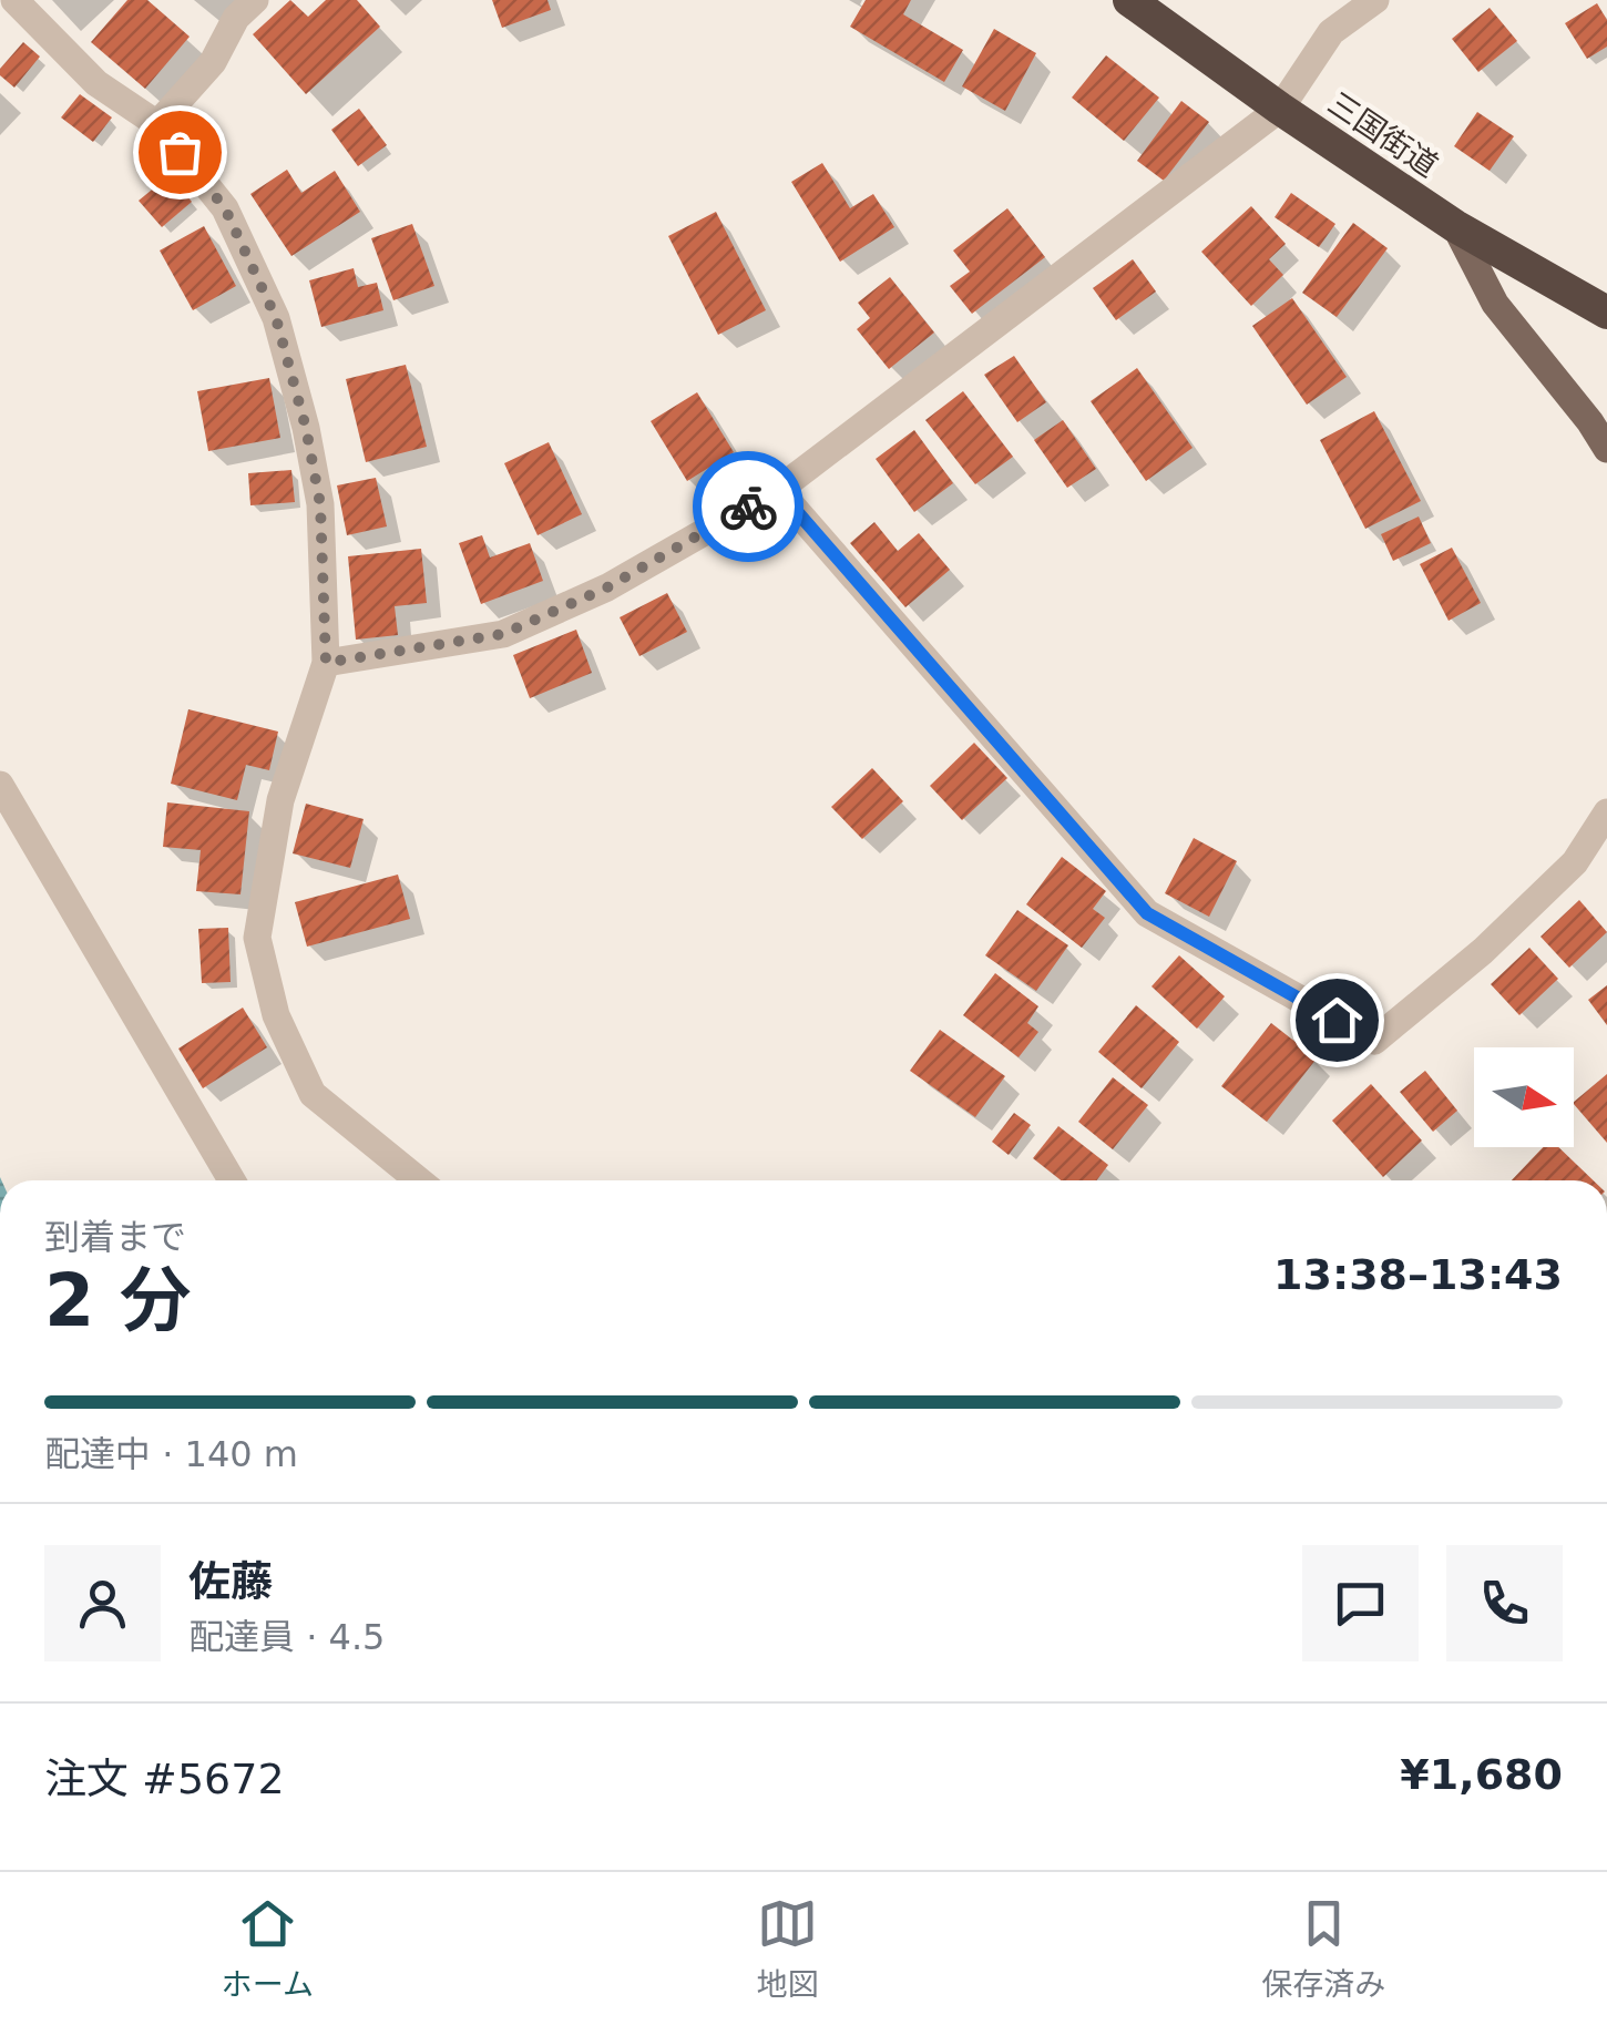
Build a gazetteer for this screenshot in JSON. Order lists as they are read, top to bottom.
{
  "streets": {
    "highway": ["三国街道"]
  },
  "north": "right",
  "page": {
    "heading": ["2 分", "到着まで", "13:38–13:43"],
    "panel": [
      "佐藤",
      "配達員 · 4.5",
      "注文 #5672",
      "¥1,680"
    ],
    "bar": "配達中 · 140 m",
    "tabs": ["ホーム", "地図", "保存済み"]
  }
}
